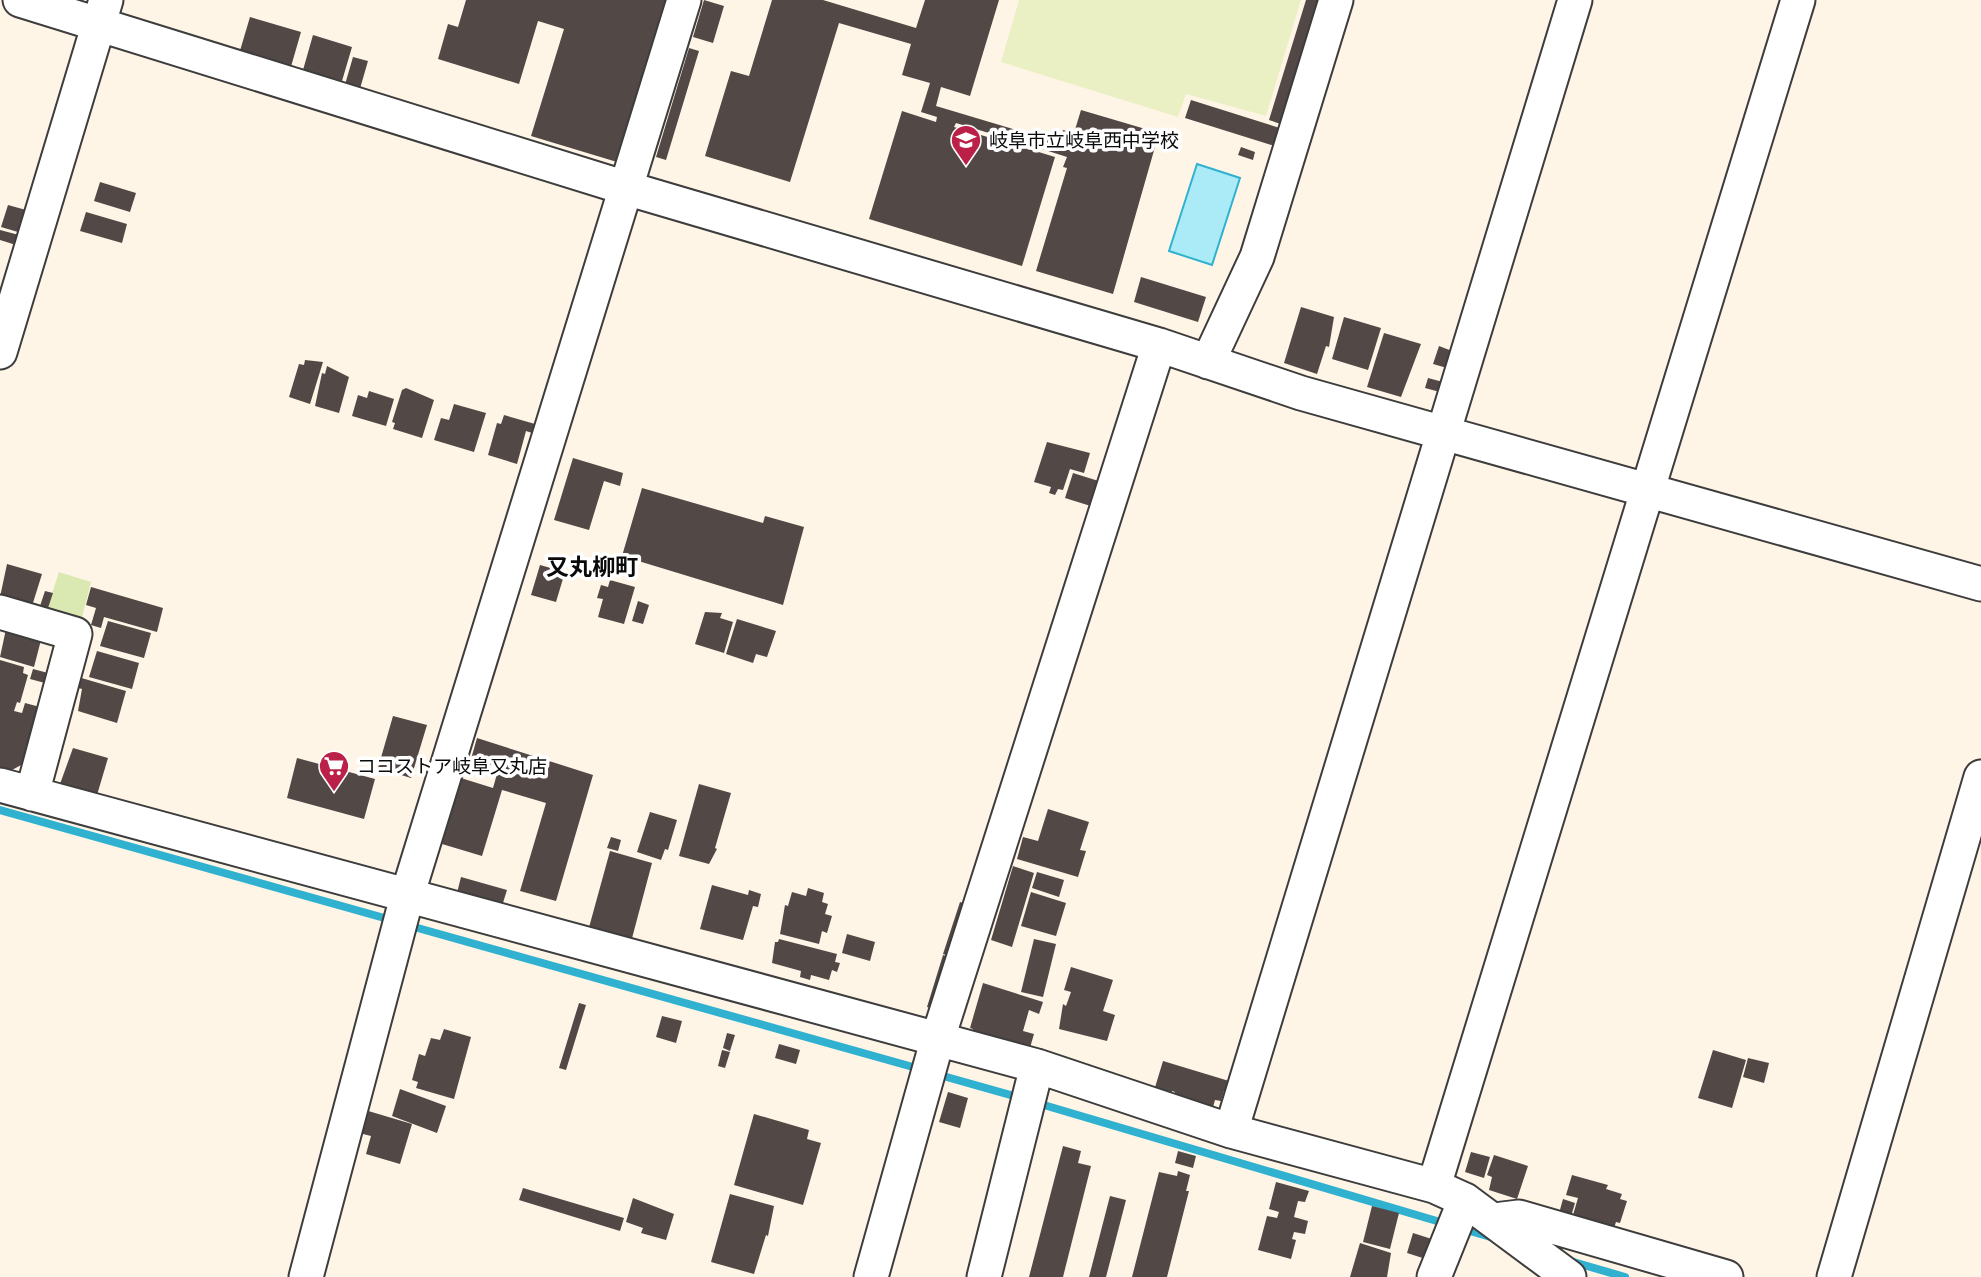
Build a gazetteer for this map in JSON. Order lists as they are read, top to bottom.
{
  "districts": ["又丸柳町"],
  "places": {
    "school or university": ["岐阜市立岐阜西中学校"],
    "supermarket": ["ココストア岐阜又丸店"]
  }
}
